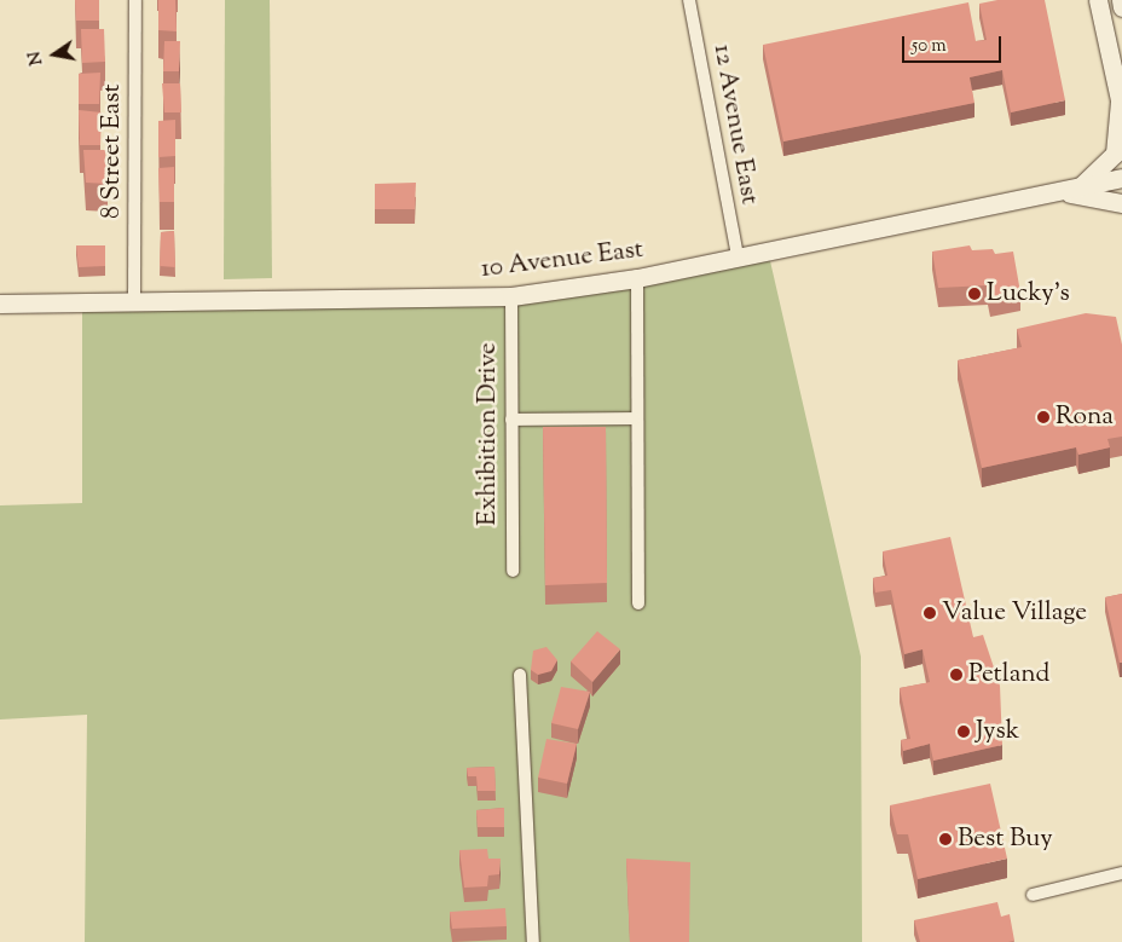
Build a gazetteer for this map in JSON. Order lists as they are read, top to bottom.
{
  "streets": {
    "street": [
      "12 Avenue East",
      "8 Street East",
      "10 Avenue East",
      "Exhibition Drive"
    ]
  },
  "crossings": [
    ["12 Avenue East", "10 Avenue East"],
    ["8 Street East", "10 Avenue East"],
    ["10 Avenue East", "Exhibition Drive"]
  ],
  "places": [
    "Lucky's",
    "Rona",
    "Value Village",
    "Petland",
    "Jysk",
    "Best Buy"
  ],
  "scale_bar": "50 m",
  "north": "left"
}
